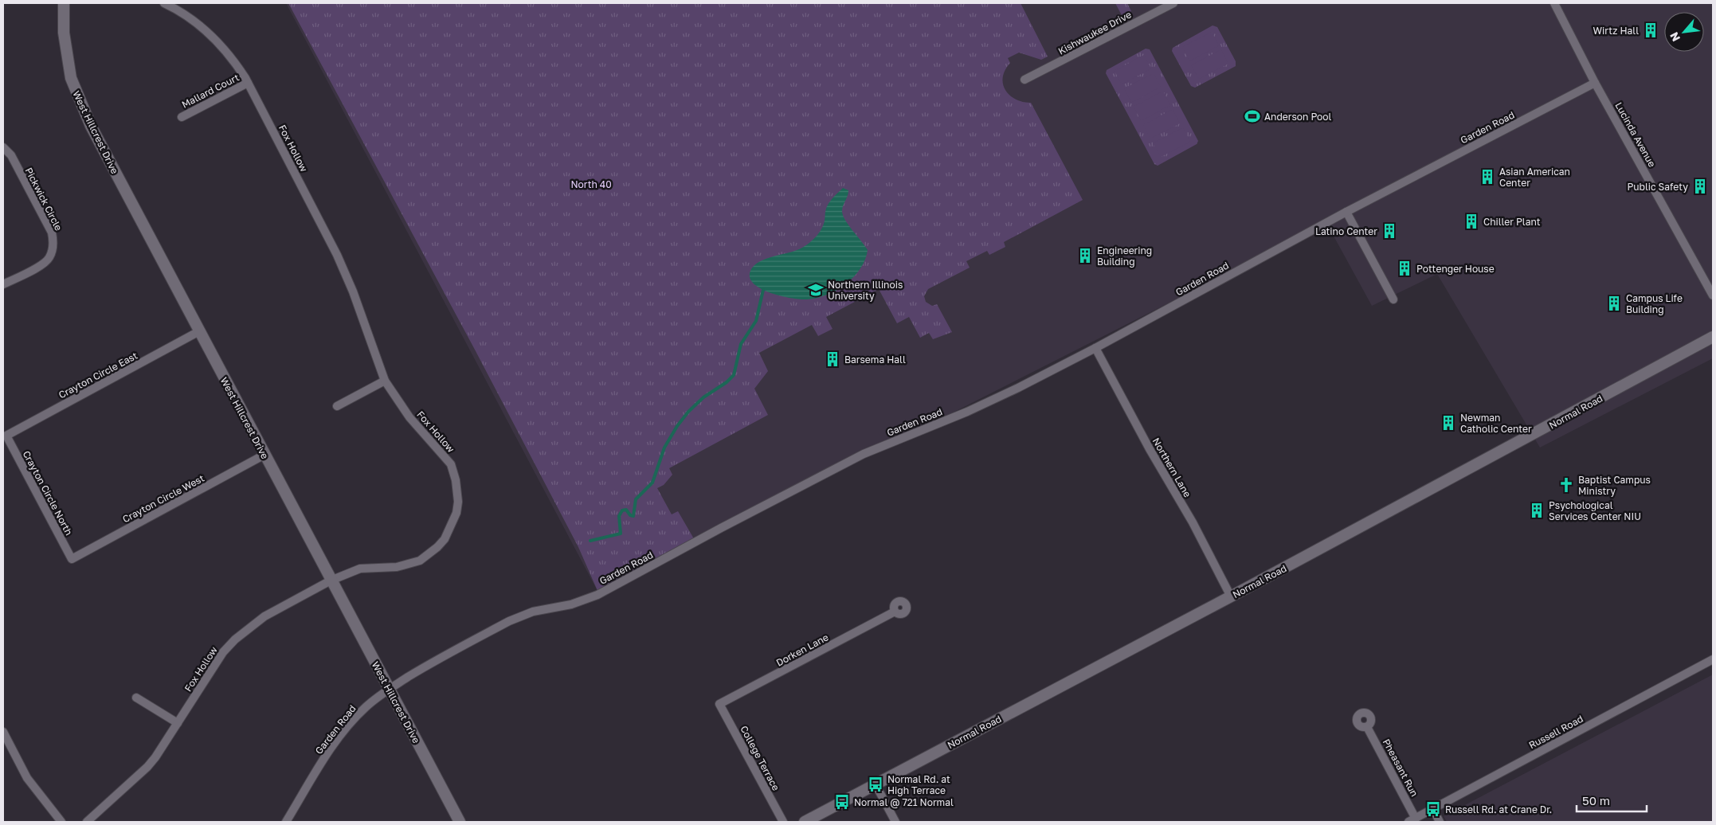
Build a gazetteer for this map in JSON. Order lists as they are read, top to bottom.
{
  "streets": {
    "street": [
      "Kishwaukee Drive",
      "Mallard Court",
      "Garden Road",
      "West Hillcrest Drive",
      "Lucinda Avenue",
      "Fox Hollow",
      "Pickwick Circle",
      "Crayton Circle East",
      "Normal Road",
      "Northern Lane",
      "Crayton Circle North",
      "Crayton Circle West",
      "Dorken Lane",
      "Russell Road",
      "College Terrace",
      "Pheasant Run"
    ]
  },
  "crossings": [
    ["Mallard Court", "Fox Hollow"],
    ["Garden Road", "West Hillcrest Drive"],
    ["Garden Road", "Lucinda Avenue"],
    ["Garden Road", "Northern Lane"],
    ["West Hillcrest Drive", "Fox Hollow"],
    ["West Hillcrest Drive", "Crayton Circle East"],
    ["West Hillcrest Drive", "Crayton Circle West"],
    ["Crayton Circle East", "Crayton Circle North"],
    ["Normal Road", "Northern Lane"],
    ["Crayton Circle North", "Crayton Circle West"],
    ["Dorken Lane", "College Terrace"],
    ["Russell Road", "Pheasant Run"]
  ],
  "parks": ["North 40"],
  "places": {
    "building": [
      "Wirtz Hall",
      "Asian American Center",
      "Public Safety",
      "Chiller Plant",
      "Latino Center",
      "Engineering Building",
      "Pottenger House",
      "Campus Life Building",
      "Barsema Hall",
      "Newman Catholic Center",
      "Psychological Services Center NIU"
    ],
    "sports": ["Anderson Pool"],
    "school or university": ["Northern Illinois University"],
    "church": ["Baptist Campus Ministry"],
    "bus stop": ["Normal Rd. at High Terrace", "Normal @ 721 Normal", "Russell Rd. at Crane Dr."]
  },
  "scale_bar": "50 m",
  "north": "bottom left"
}
